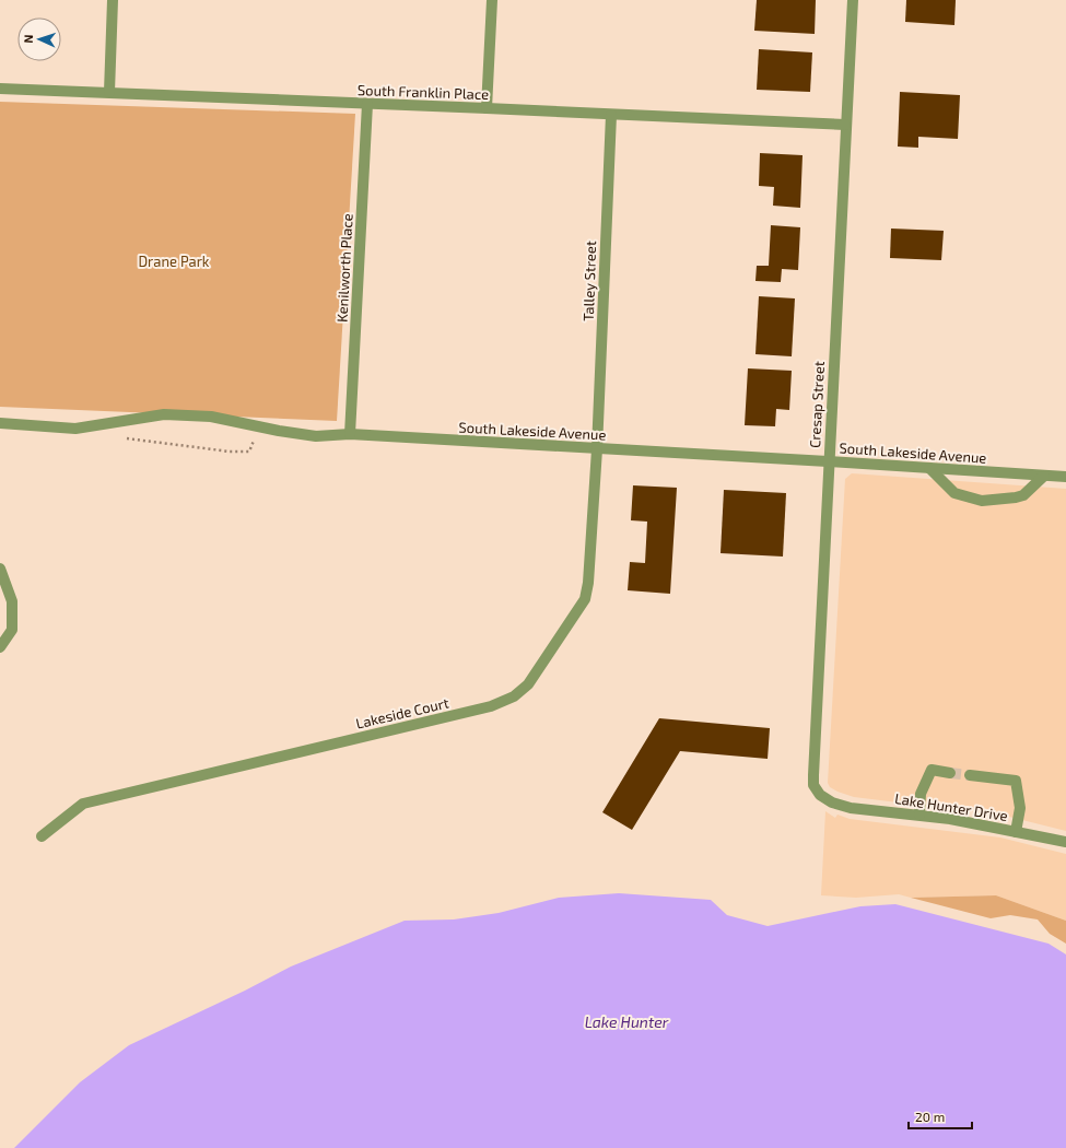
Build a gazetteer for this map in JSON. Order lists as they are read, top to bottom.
{
  "streets": {
    "street": [
      "South Franklin Place",
      "Kenilworth Place",
      "Talley Street",
      "Cresap Street",
      "South Lakeside Avenue",
      "Lakeside Court",
      "Lake Hunter Drive"
    ]
  },
  "crossings": [
    ["South Franklin Place", "Kenilworth Place"],
    ["South Franklin Place", "Talley Street"],
    ["South Franklin Place", "Cresap Street"],
    ["Kenilworth Place", "South Lakeside Avenue"],
    ["Talley Street", "South Lakeside Avenue"],
    ["Talley Street", "Lakeside Court"],
    ["Cresap Street", "South Lakeside Avenue"],
    ["Cresap Street", "Lake Hunter Drive"],
    ["South Lakeside Avenue", "Lakeside Court"]
  ],
  "water": ["Lake Hunter"],
  "parks": ["Drane Park"],
  "scale_bar": "20 m",
  "north": "left"
}
